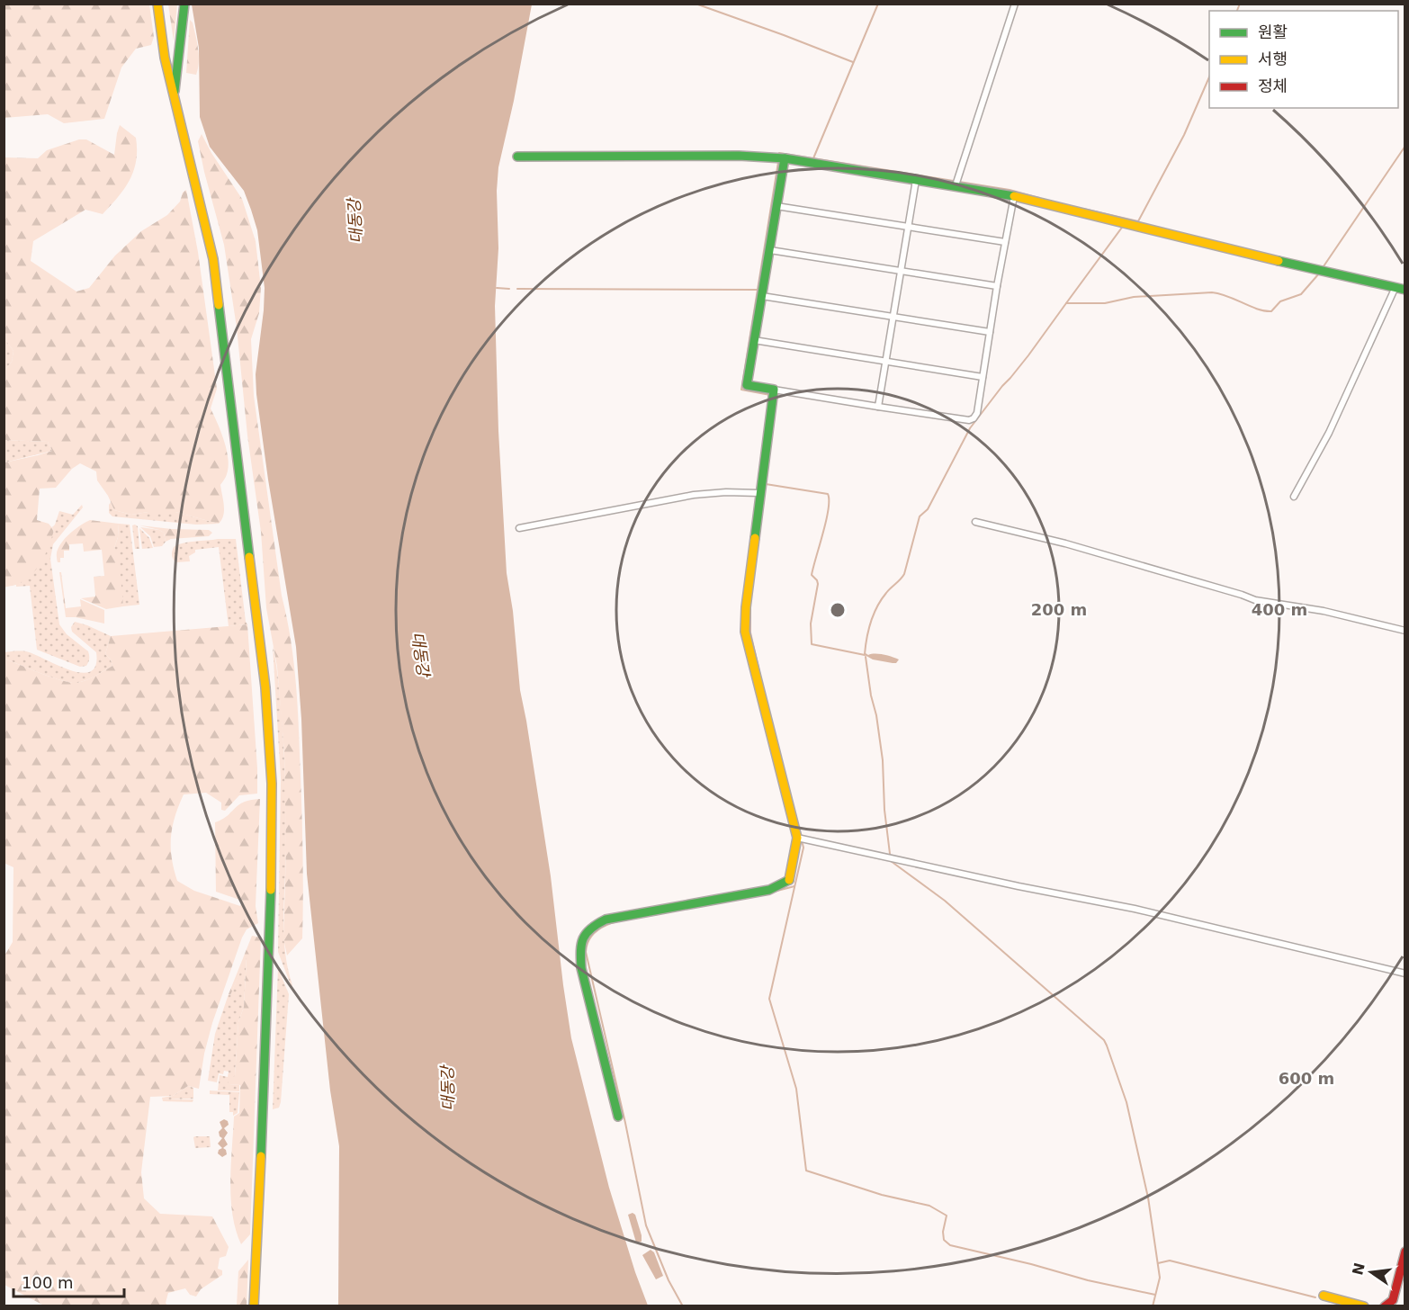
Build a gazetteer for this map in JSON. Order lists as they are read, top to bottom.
{
  "water": ["대동강"],
  "legend": ["원활", "서행", "정체"],
  "scale_bar": "100 m",
  "north": "left",
  "rings": ["200 m", "400 m", "600 m"]
}
